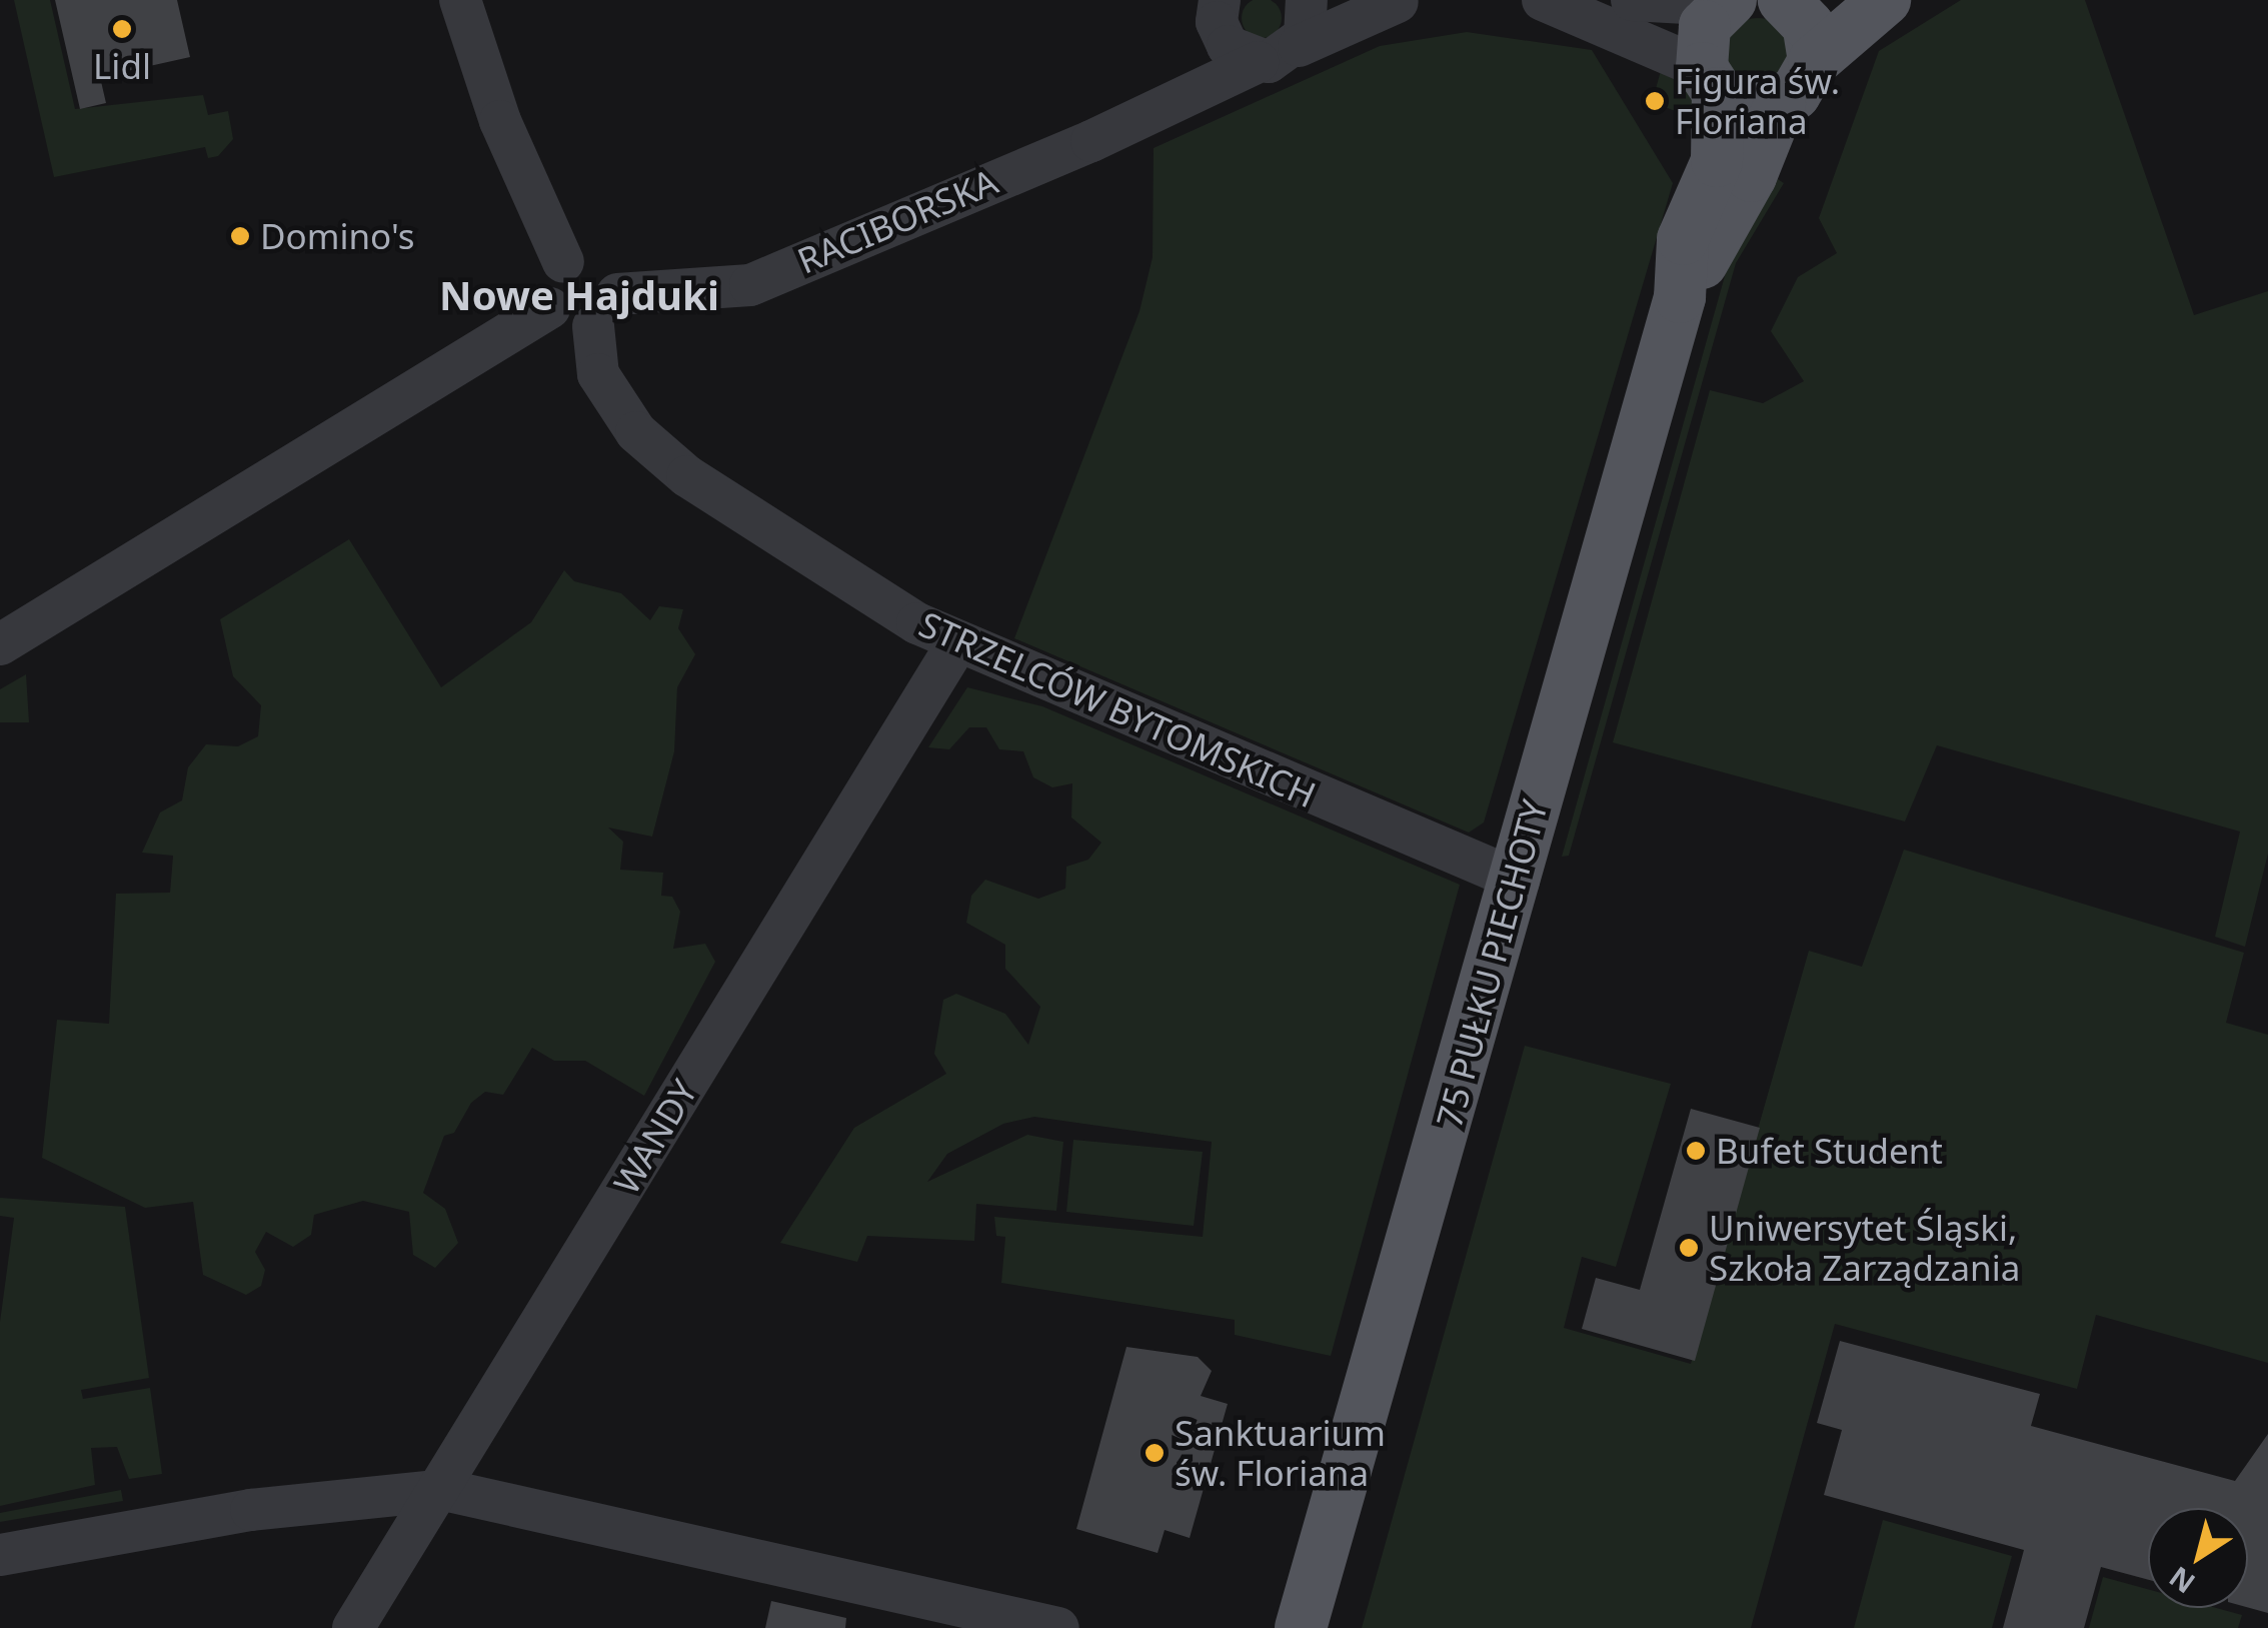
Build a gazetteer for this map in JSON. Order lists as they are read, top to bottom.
{
  "streets": {
    "main road": ["75 PUŁKU PIECHOTY"],
    "street": ["RACIBORSKA", "STRZELCÓW BYTOMSKICH", "WANDY"]
  },
  "crossings": [
    ["RACIBORSKA", "STRZELCÓW BYTOMSKICH"],
    ["STRZELCÓW BYTOMSKICH", "75 PUŁKU PIECHOTY"],
    ["STRZELCÓW BYTOMSKICH", "WANDY"]
  ],
  "districts": ["Nowe Hajduki"],
  "places": [
    "Lidl",
    "Figura św. Floriana",
    "Domino's",
    "Bufet Student",
    "Uniwersytet Śląski, Szkoła Zarządzania",
    "Sanktuarium św. Floriana"
  ],
  "north": "bottom left"
}
